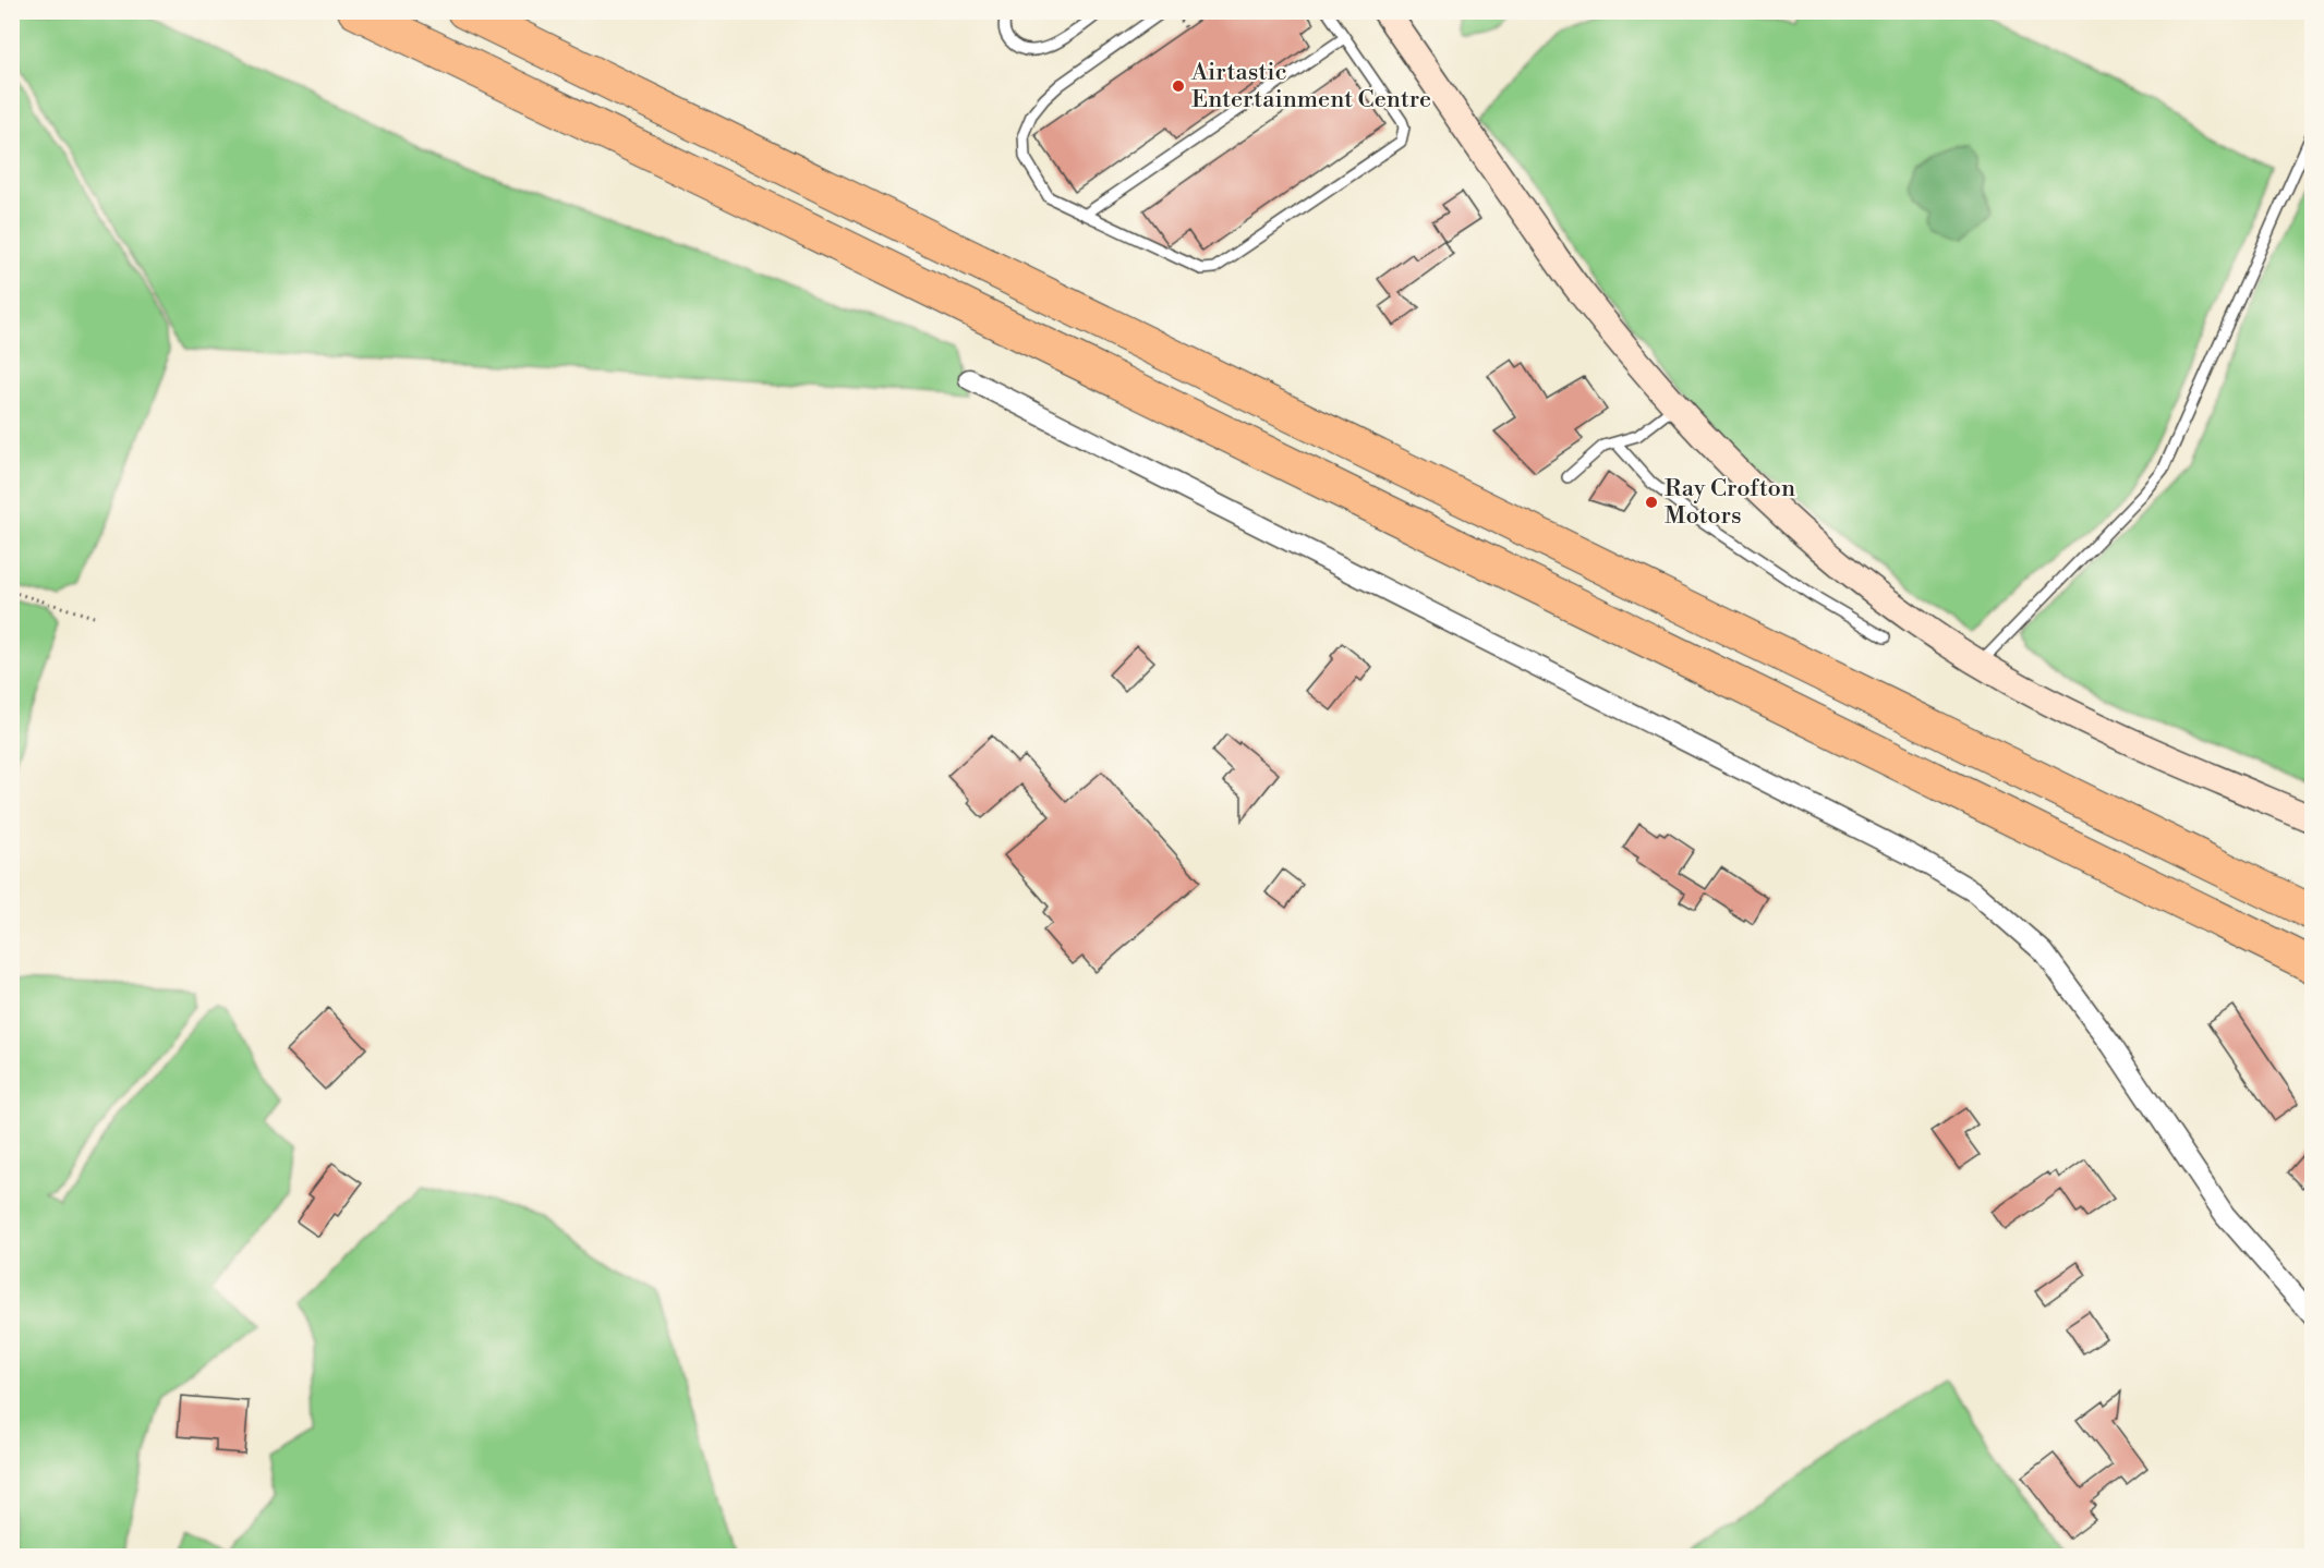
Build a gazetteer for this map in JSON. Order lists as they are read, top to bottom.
{
  "places": ["Airtastic Entertainment Centre", "Ray Crofton Motors"]
}
